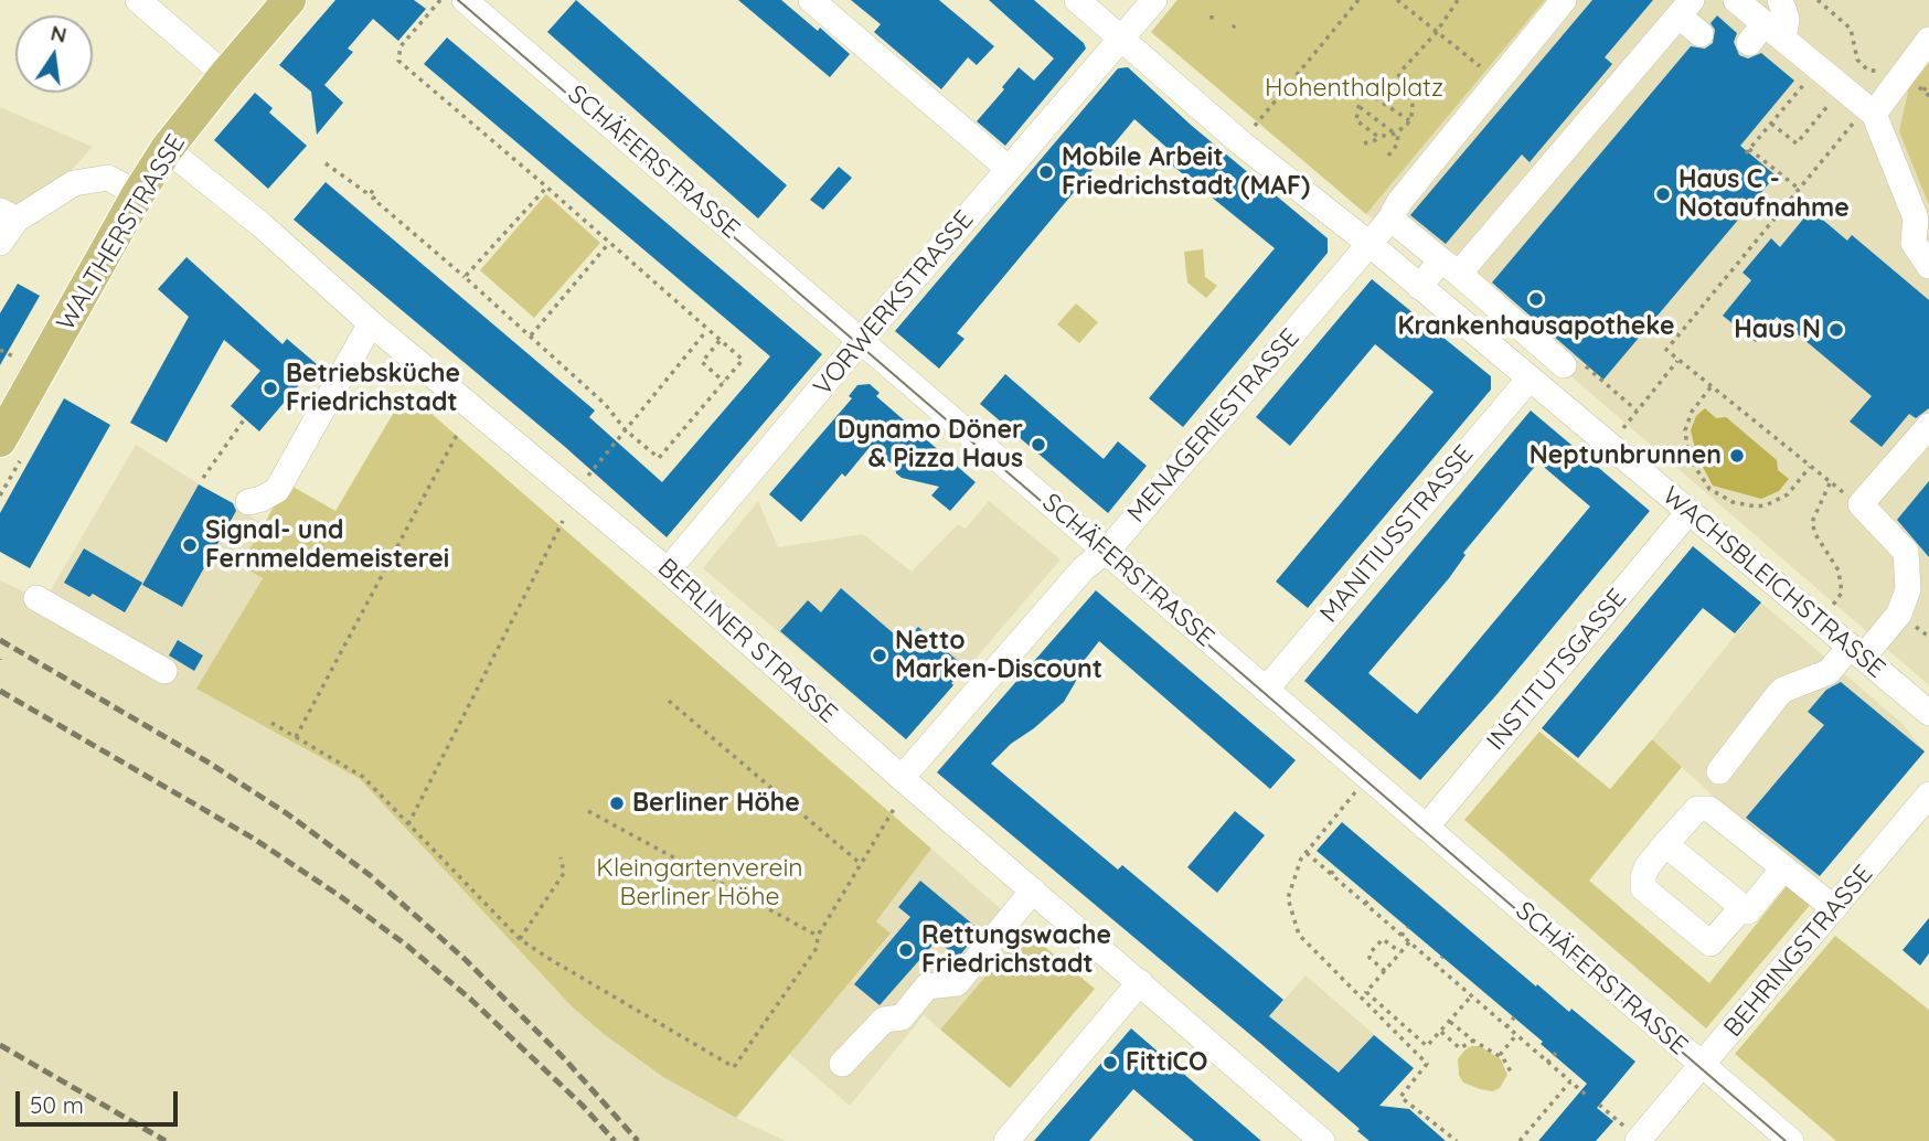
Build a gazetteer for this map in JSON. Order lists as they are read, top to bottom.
{
  "streets": {
    "main road": ["WALTHERSTRASSE"],
    "street": [
      "SCHÄFERSTRASSE",
      "VORWERKSTRASSE",
      "MENAGERIESTRASSE",
      "MANITIUSSTRASSE",
      "WACHSBLEICHSTRASSE",
      "BERLINER STRASSE",
      "INSTITUTSGASSE",
      "BEHRINGSTRASSE"
    ]
  },
  "crossings": [
    ["SCHÄFERSTRASSE", "VORWERKSTRASSE"],
    ["SCHÄFERSTRASSE", "MENAGERIESTRASSE"],
    ["SCHÄFERSTRASSE", "MANITIUSSTRASSE"],
    ["SCHÄFERSTRASSE", "INSTITUTSGASSE"],
    ["SCHÄFERSTRASSE", "BEHRINGSTRASSE"],
    ["WALTHERSTRASSE", "BERLINER STRASSE"],
    ["VORWERKSTRASSE", "BERLINER STRASSE"],
    ["MENAGERIESTRASSE", "WACHSBLEICHSTRASSE"],
    ["MENAGERIESTRASSE", "BERLINER STRASSE"],
    ["MANITIUSSTRASSE", "WACHSBLEICHSTRASSE"],
    ["WACHSBLEICHSTRASSE", "INSTITUTSGASSE"]
  ],
  "parks": ["Hohenthalplatz", "Kleingartenverein Berliner Höhe"],
  "places": [
    "Mobile Arbeit Friedrichstadt (MAF)",
    "Haus C - Notaufnahme",
    "Krankenhausapotheke",
    "Haus N",
    "Betriebsküche Friedrichstadt",
    "Dynamo Döner & Pizza Haus",
    "Neptunbrunnen",
    "Signal- und Fernmeldemeisterei",
    "Netto Marken-Discount",
    "Berliner Höhe",
    "Rettungswache Friedrichstadt",
    "FittiCO"
  ],
  "scale_bar": "50 m",
  "north": "top"
}
